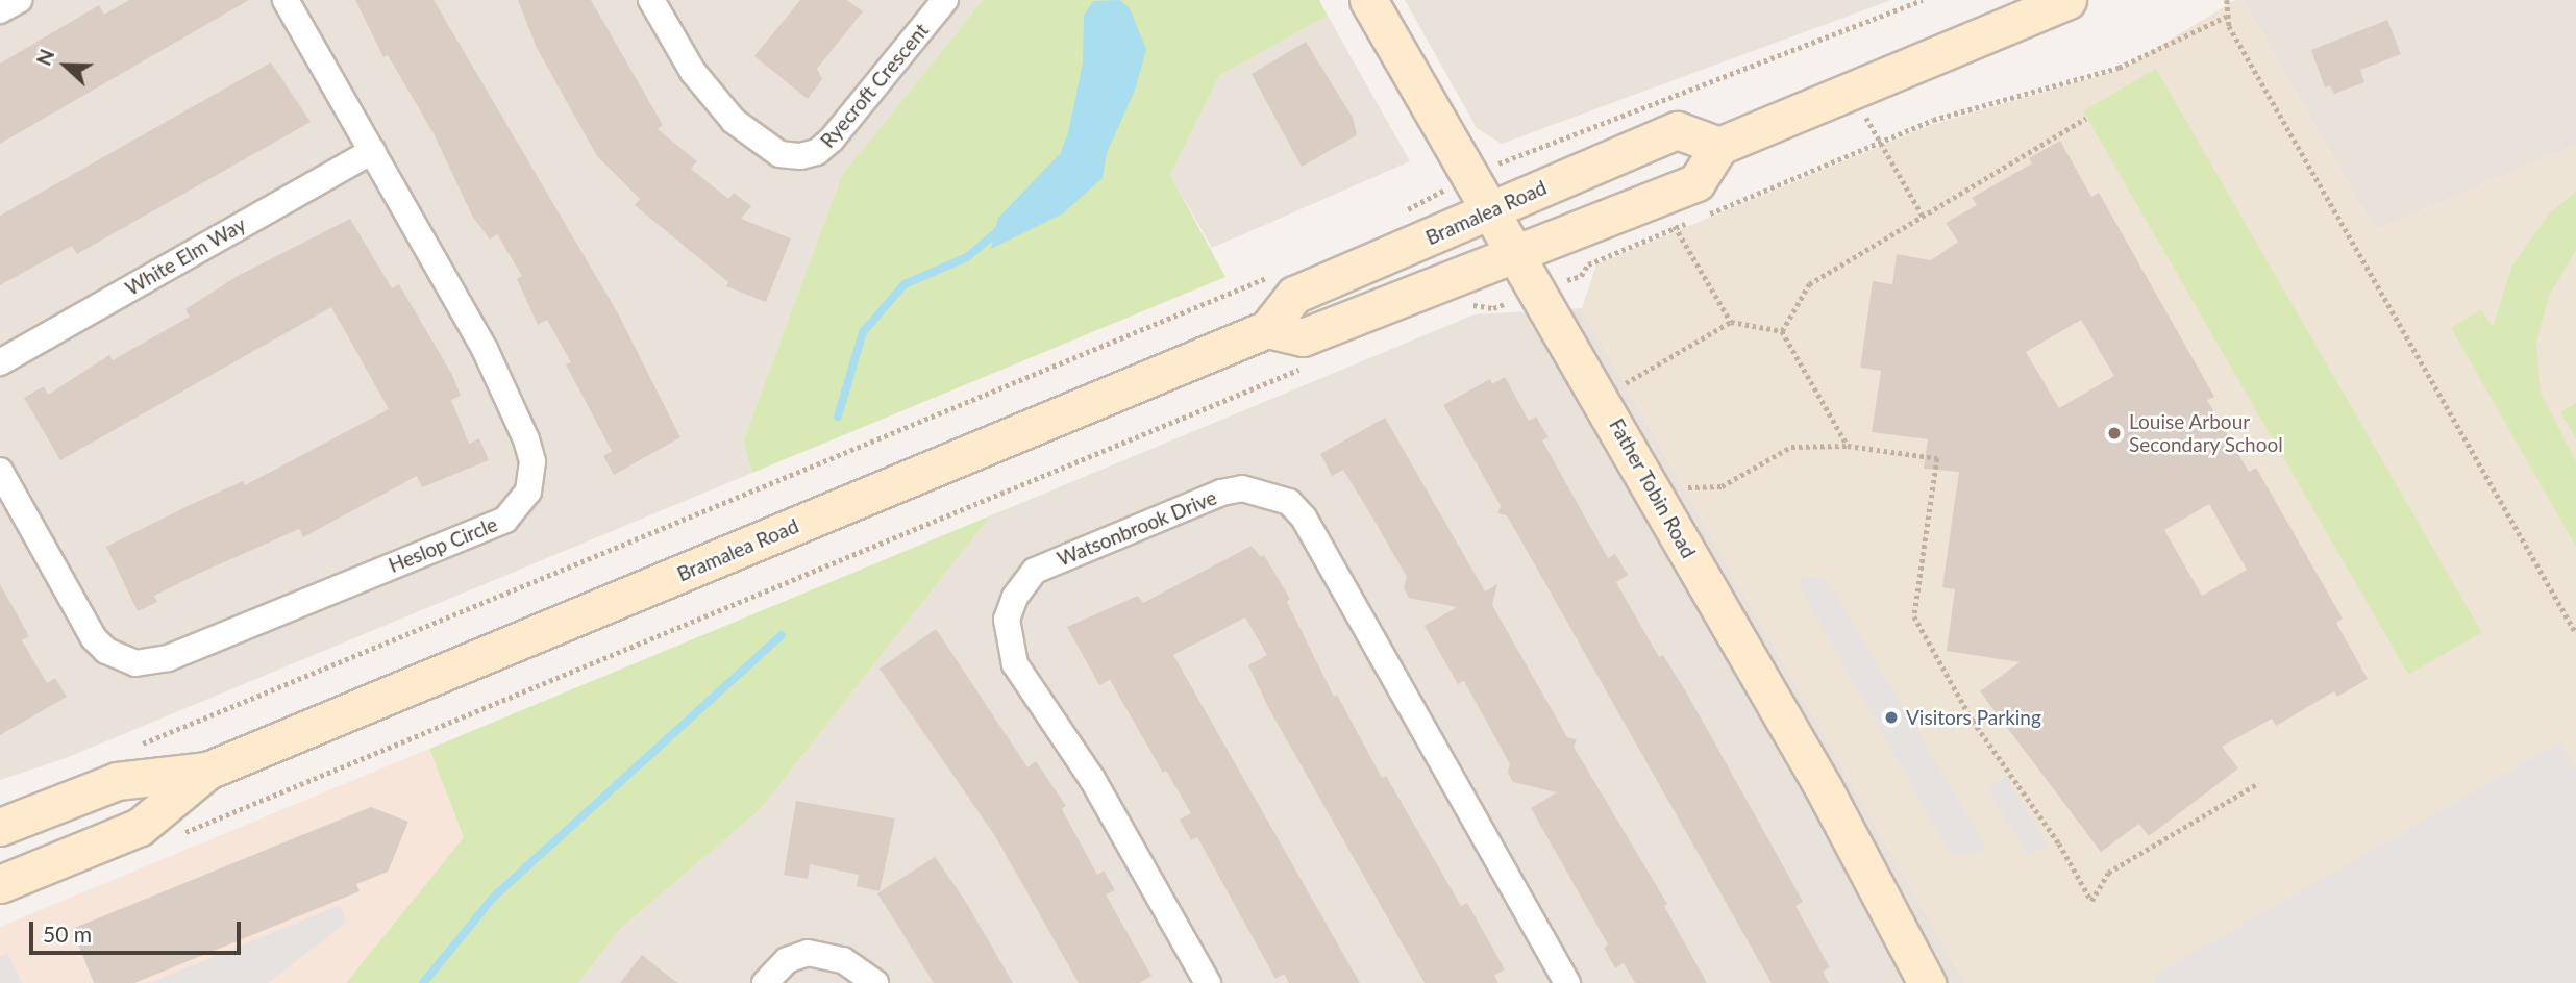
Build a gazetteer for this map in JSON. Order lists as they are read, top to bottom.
{
  "streets": {
    "main road": ["Bramalea Road", "Father Tobin Road"],
    "street": [
      "Ryecroft Crescent",
      "White Elm Way",
      "Watsonbrook Drive",
      "Heslop Circle"
    ]
  },
  "crossings": [
    ["Bramalea Road", "Father Tobin Road"],
    ["White Elm Way", "Heslop Circle"]
  ],
  "places": ["Louise Arbour Secondary School", "Visitors Parking"],
  "scale_bar": "50 m",
  "north": "left"
}
